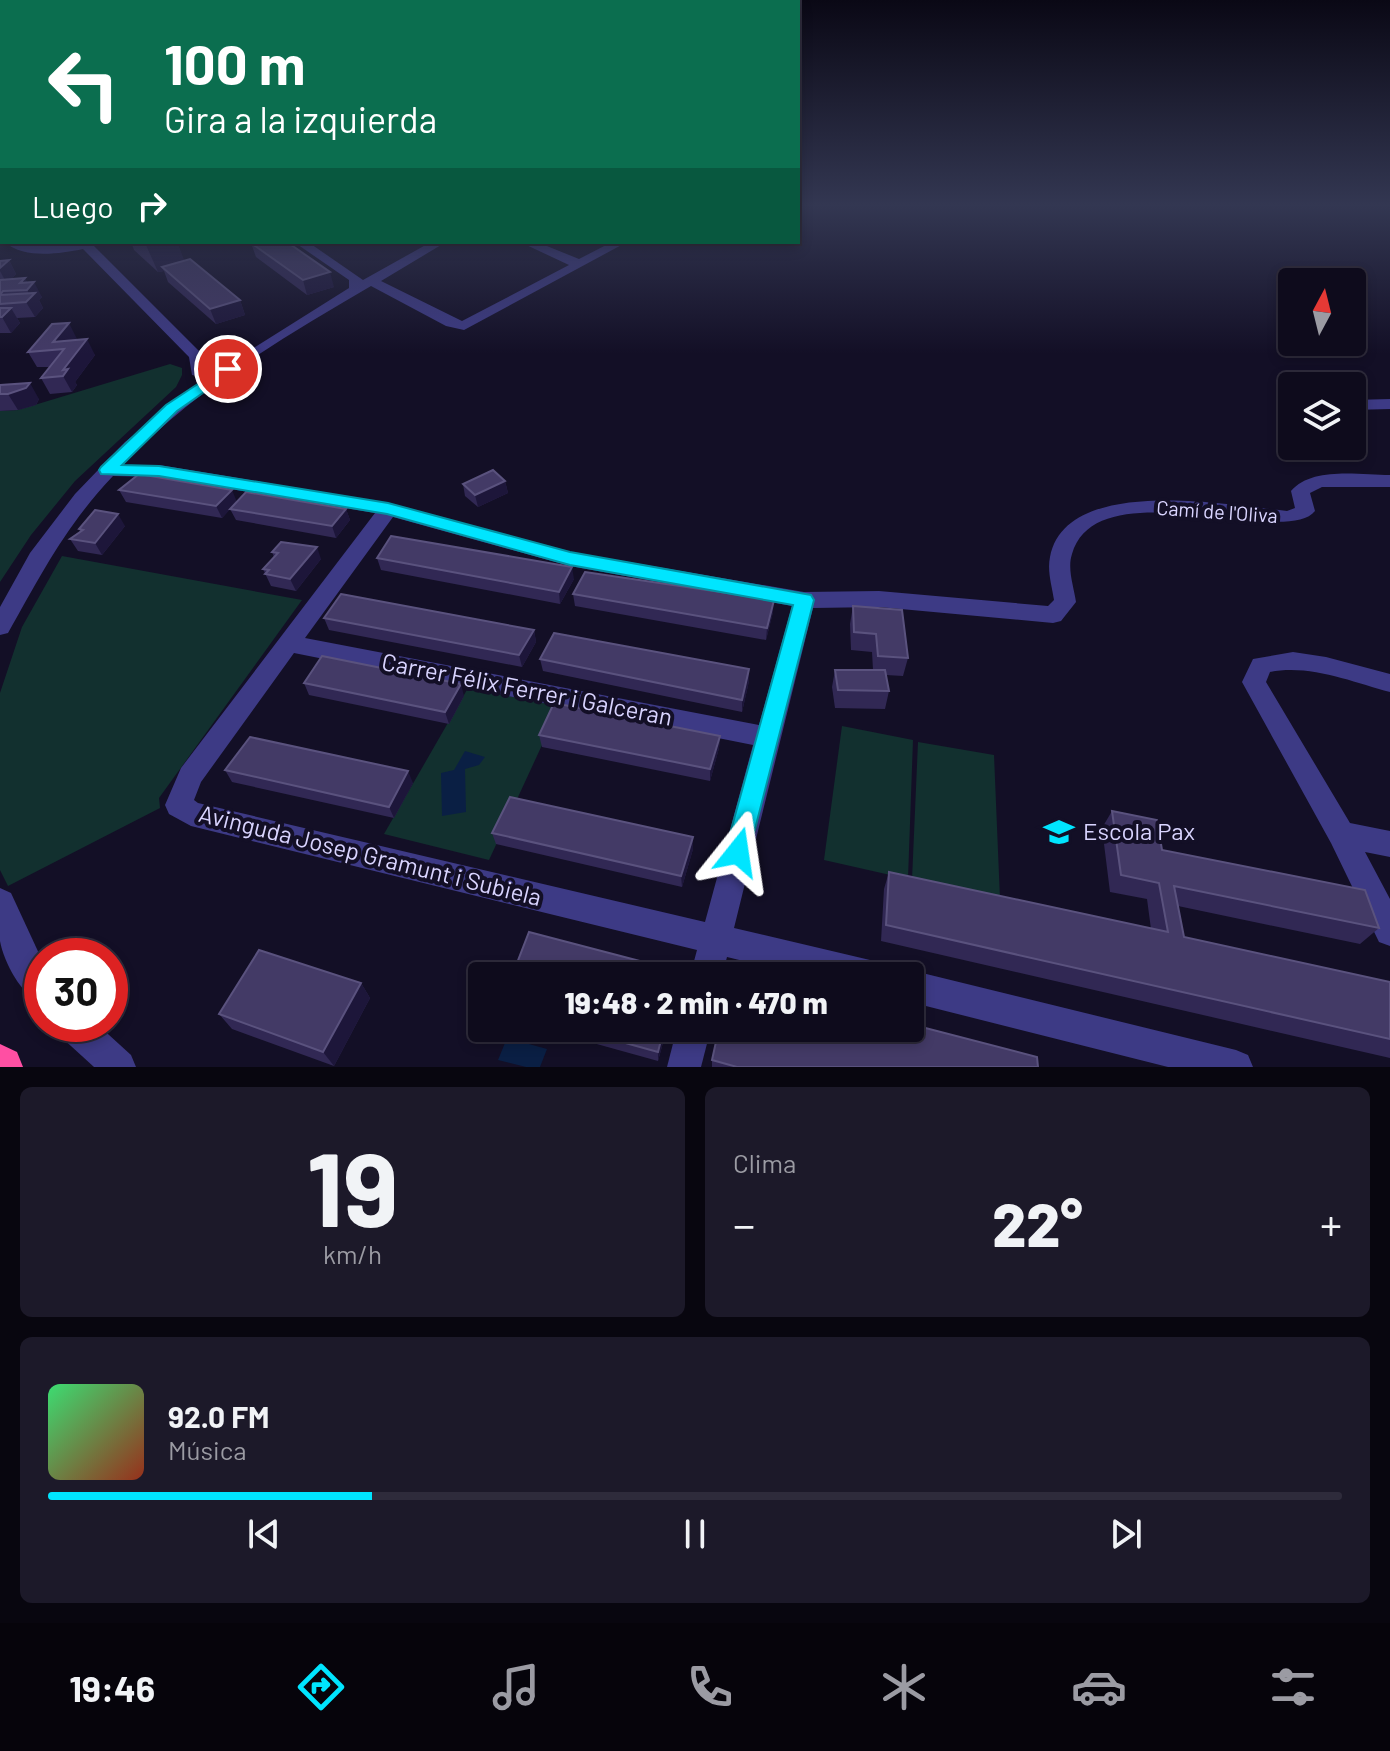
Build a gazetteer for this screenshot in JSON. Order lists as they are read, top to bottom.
{
  "streets": {
    "street": ["Camí de l'Oliva", "Carrer Félix Ferrer i Galceran", "Avinguda Josep Gramunt i Subiela"]
  },
  "crossings": [
    ["Carrer Félix Ferrer i Galceran", "Avinguda Josep Gramunt i Subiela"]
  ],
  "places": {
    "school or university": ["Escola Pax"]
  },
  "north": "top",
  "page": {
    "turn": ["100 m", "Gira a la izquierda"],
    "then": "Luego",
    "limit": "30",
    "trip": "19:48 · 2 min · 470 m",
    "tile": [
      ["19", "km/h"],
      "Clima"
    ],
    "heat": ["−", "22°", "+"],
    "song": ["92.0 FM", "Música"],
    "tabs": "19:46"
  }
}
